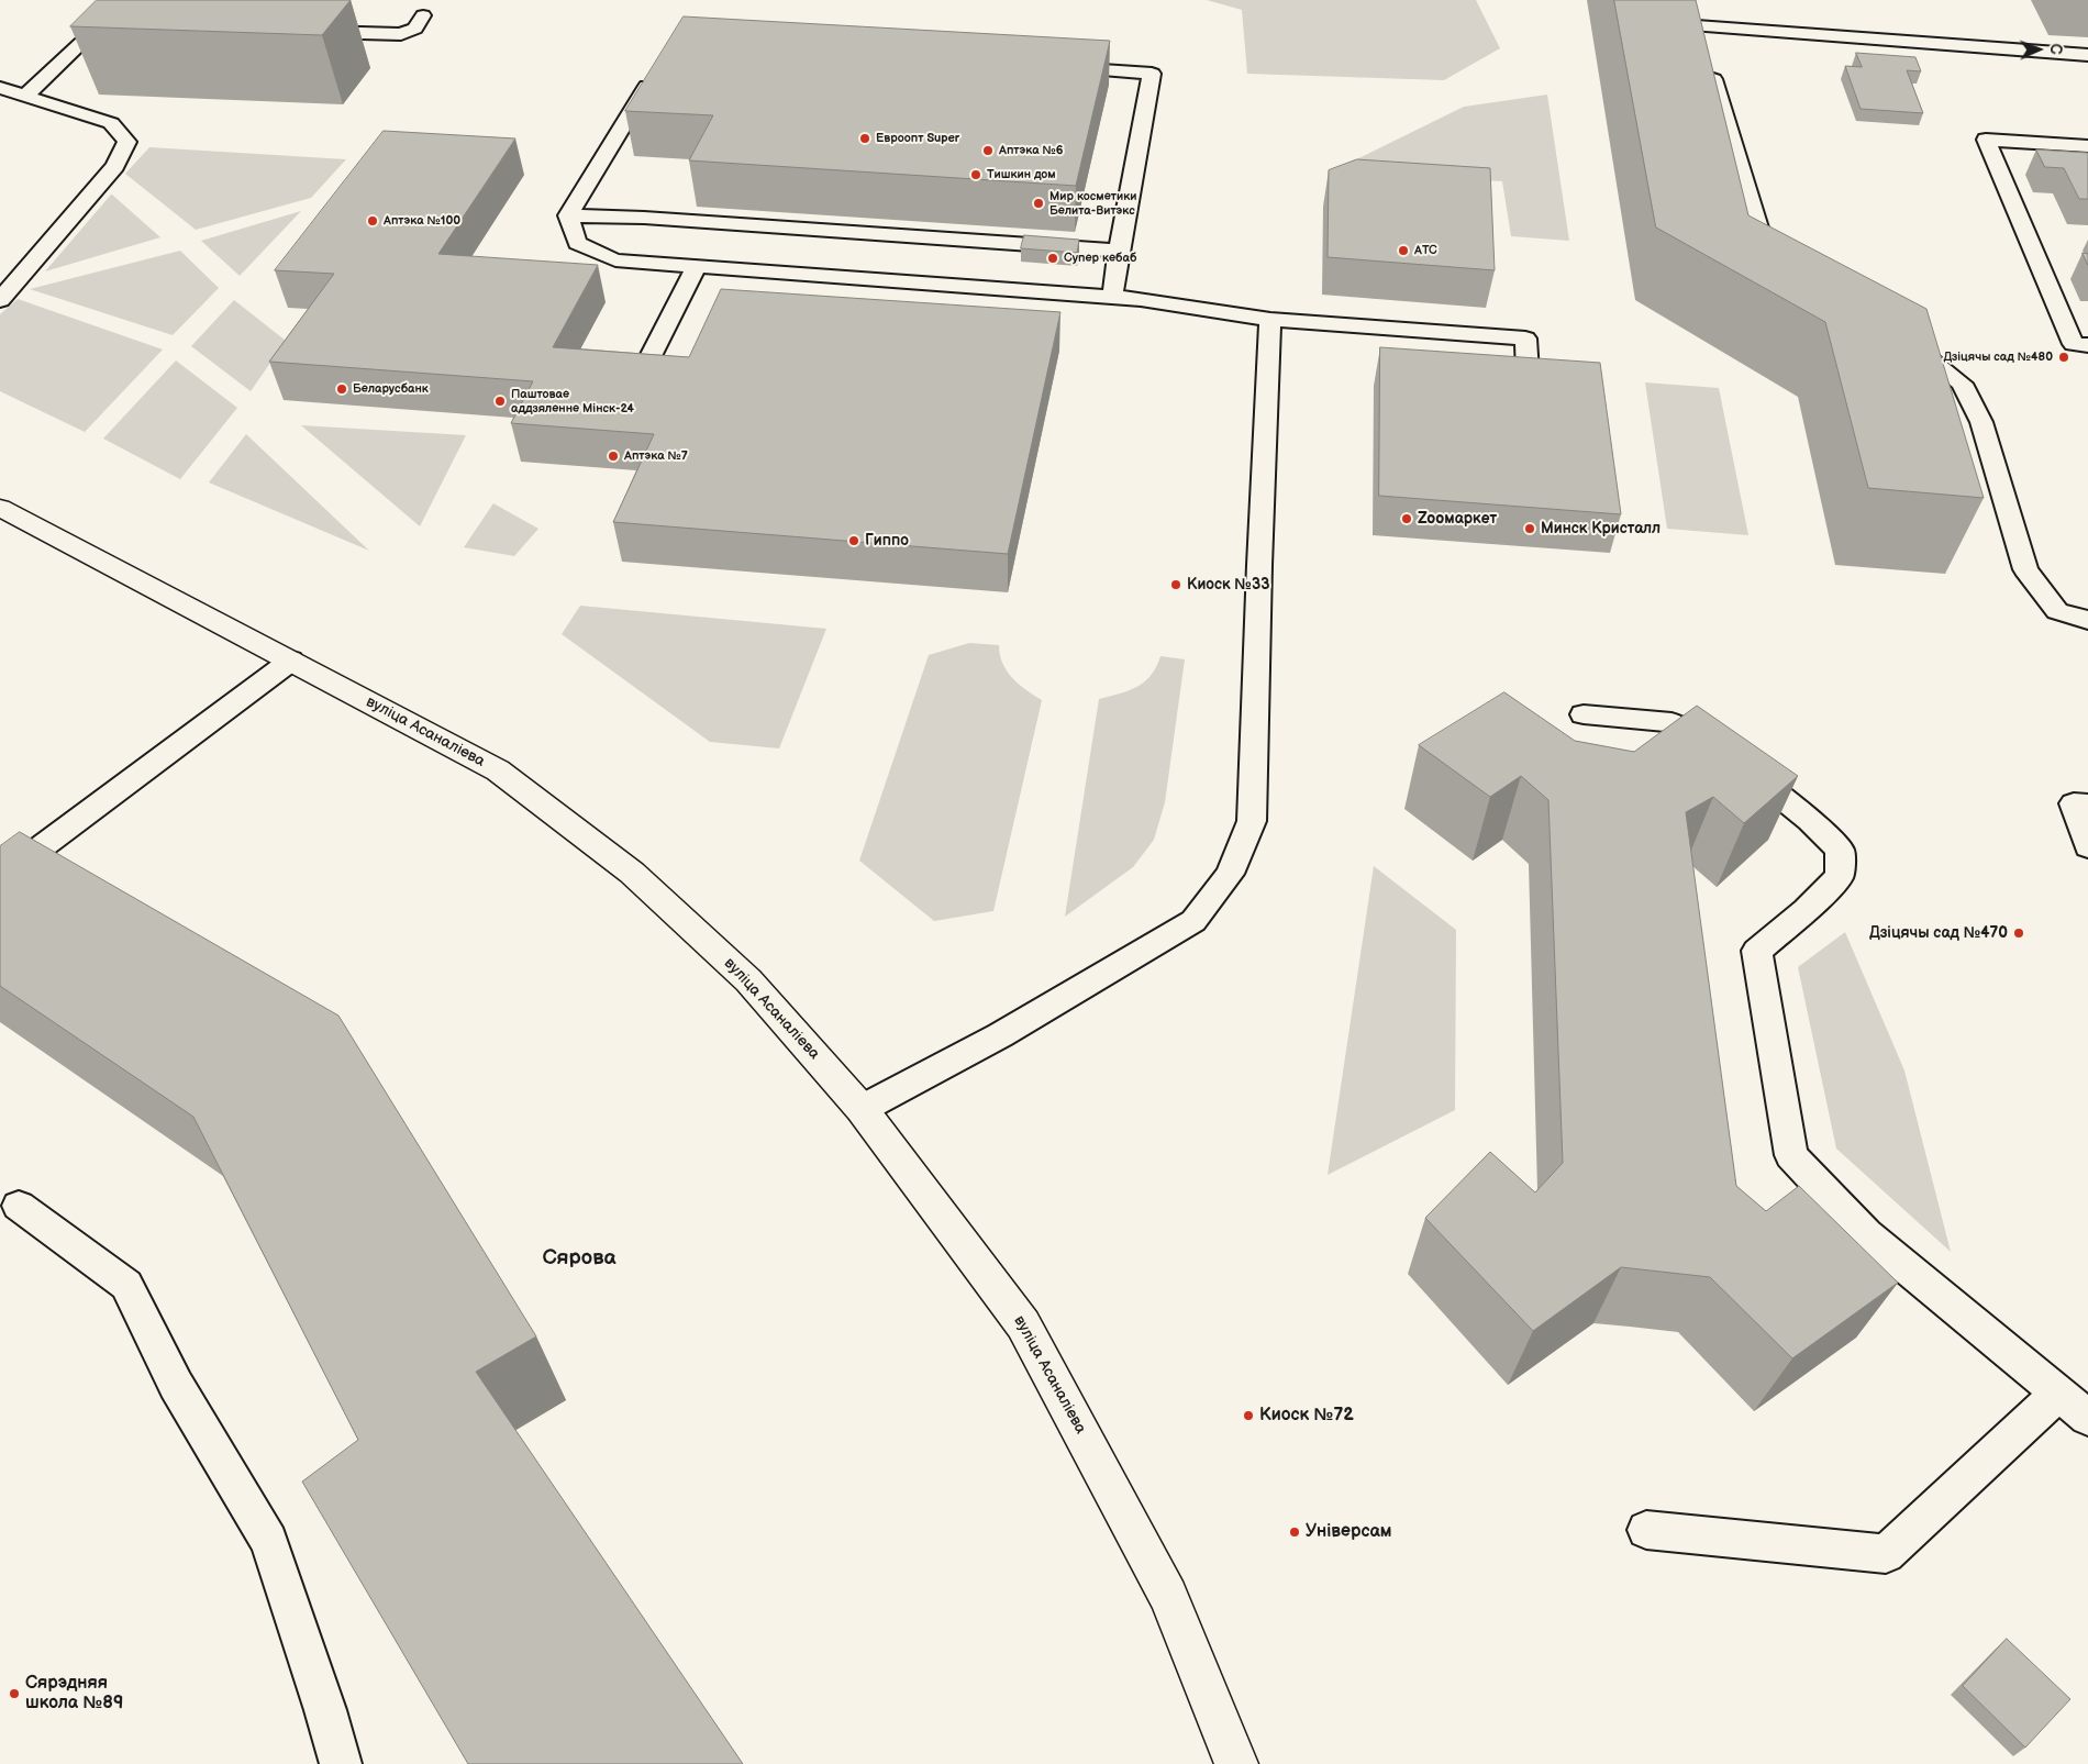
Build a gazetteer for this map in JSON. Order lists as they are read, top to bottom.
{
  "streets": {
    "main road": ["вуліца Асаналіева"]
  },
  "districts": ["Сярова"],
  "places": [
    "Евроопт Super",
    "Аптэка №6",
    "Тишкин дом",
    "Мир косметики Белита-Витэкс",
    "Аптэка №100",
    "АТС",
    "Супер кебаб",
    "Дзіцячы сад №480",
    "Беларусбанк",
    "Паштовае аддзяленне Мінск-24",
    "Аптэка №7",
    "Zooмаркет",
    "Минск Кристалл",
    "Гиппо",
    "Киоск №33",
    "Дзіцячы сад №470",
    "Киоск №72",
    "Універсам",
    "Сярэдняя школа №89"
  ],
  "north": "right"
}
